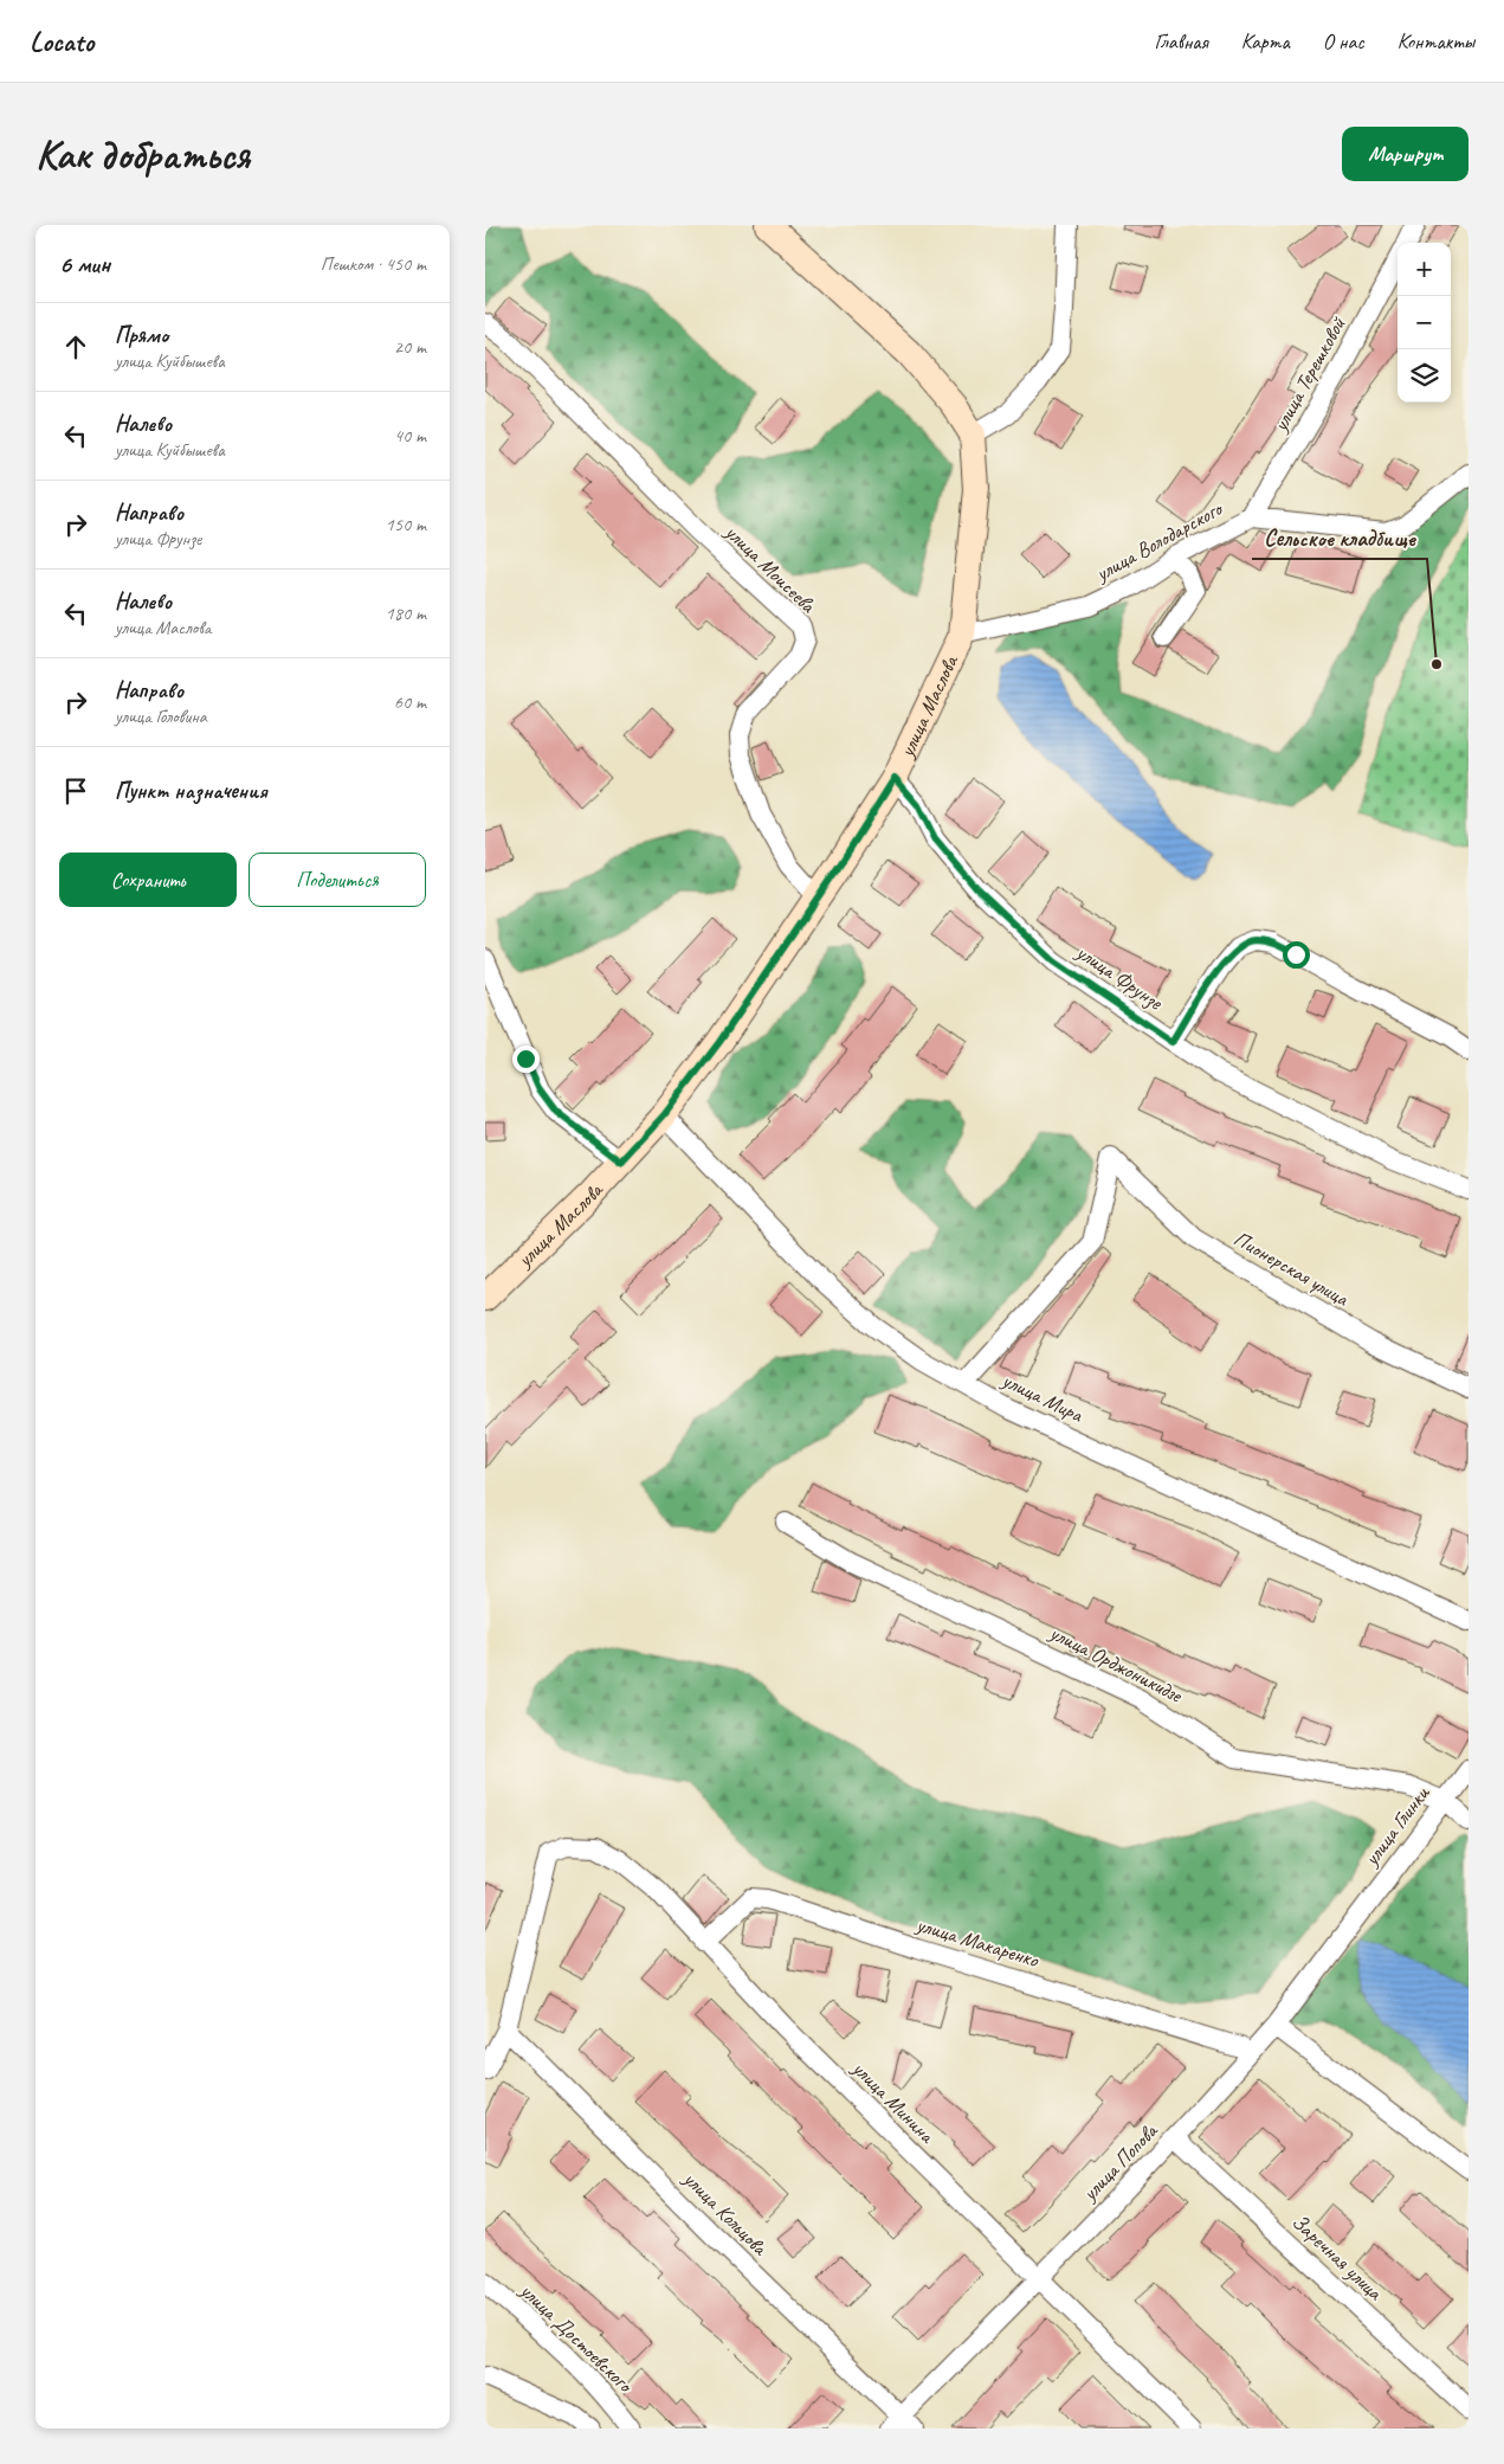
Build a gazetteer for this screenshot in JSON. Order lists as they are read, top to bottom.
{
  "streets": {
    "main road": ["улица Маслова"],
    "street": [
      "улица Терешковой",
      "улица Володарского",
      "улица Моисеева",
      "улица Фрунзе",
      "Пионерская улица",
      "улица Мира",
      "улица Орджоникидзе",
      "улица Глинки",
      "улица Макаренко",
      "улица Минина",
      "улица Попова",
      "улица Кольцова",
      "Заречная улица",
      "улица Достоевского"
    ]
  },
  "crossings": [
    ["улица Терешковой", "улица Володарского"],
    ["улица Володарского", "улица Маслова"],
    ["улица Моисеева", "улица Маслова"],
    ["улица Маслова", "улица Фрунзе"],
    ["улица Маслова", "улица Мира"],
    ["Пионерская улица", "улица Мира"],
    ["улица Орджоникидзе", "улица Глинки"],
    ["улица Глинки", "улица Попова"],
    ["улица Макаренко", "улица Минина"],
    ["улица Макаренко", "улица Попова"],
    ["улица Минина", "улица Попова"],
    ["улица Минина", "улица Кольцова"],
    ["улица Попова", "улица Кольцова"],
    ["улица Попова", "Заречная улица"]
  ],
  "places": ["Сельское кладбище"],
  "page": {
    "header": "Locato",
    "nav": [
      "Главная",
      "Карта",
      "О нас",
      "Контакты"
    ],
    "buttons": [
      "Маршрут",
      ["Сохранить", "Поделиться"]
    ],
    "title": "Как добраться",
    "heading": ["6 мин", "Пешком · 450 m"],
    "map_buttons": ["+", "−"],
    "list": [
      ["Прямо", "улица Куйбышева", "20 m"],
      ["Налево", "улица Куйбышева", "40 m"],
      ["Направо", "улица Фрунзе", "150 m"],
      ["Налево", "улица Маслова", "180 m"],
      ["Направо", "улица Головина", "60 m"],
      "Пункт назначения"
    ]
  }
}
